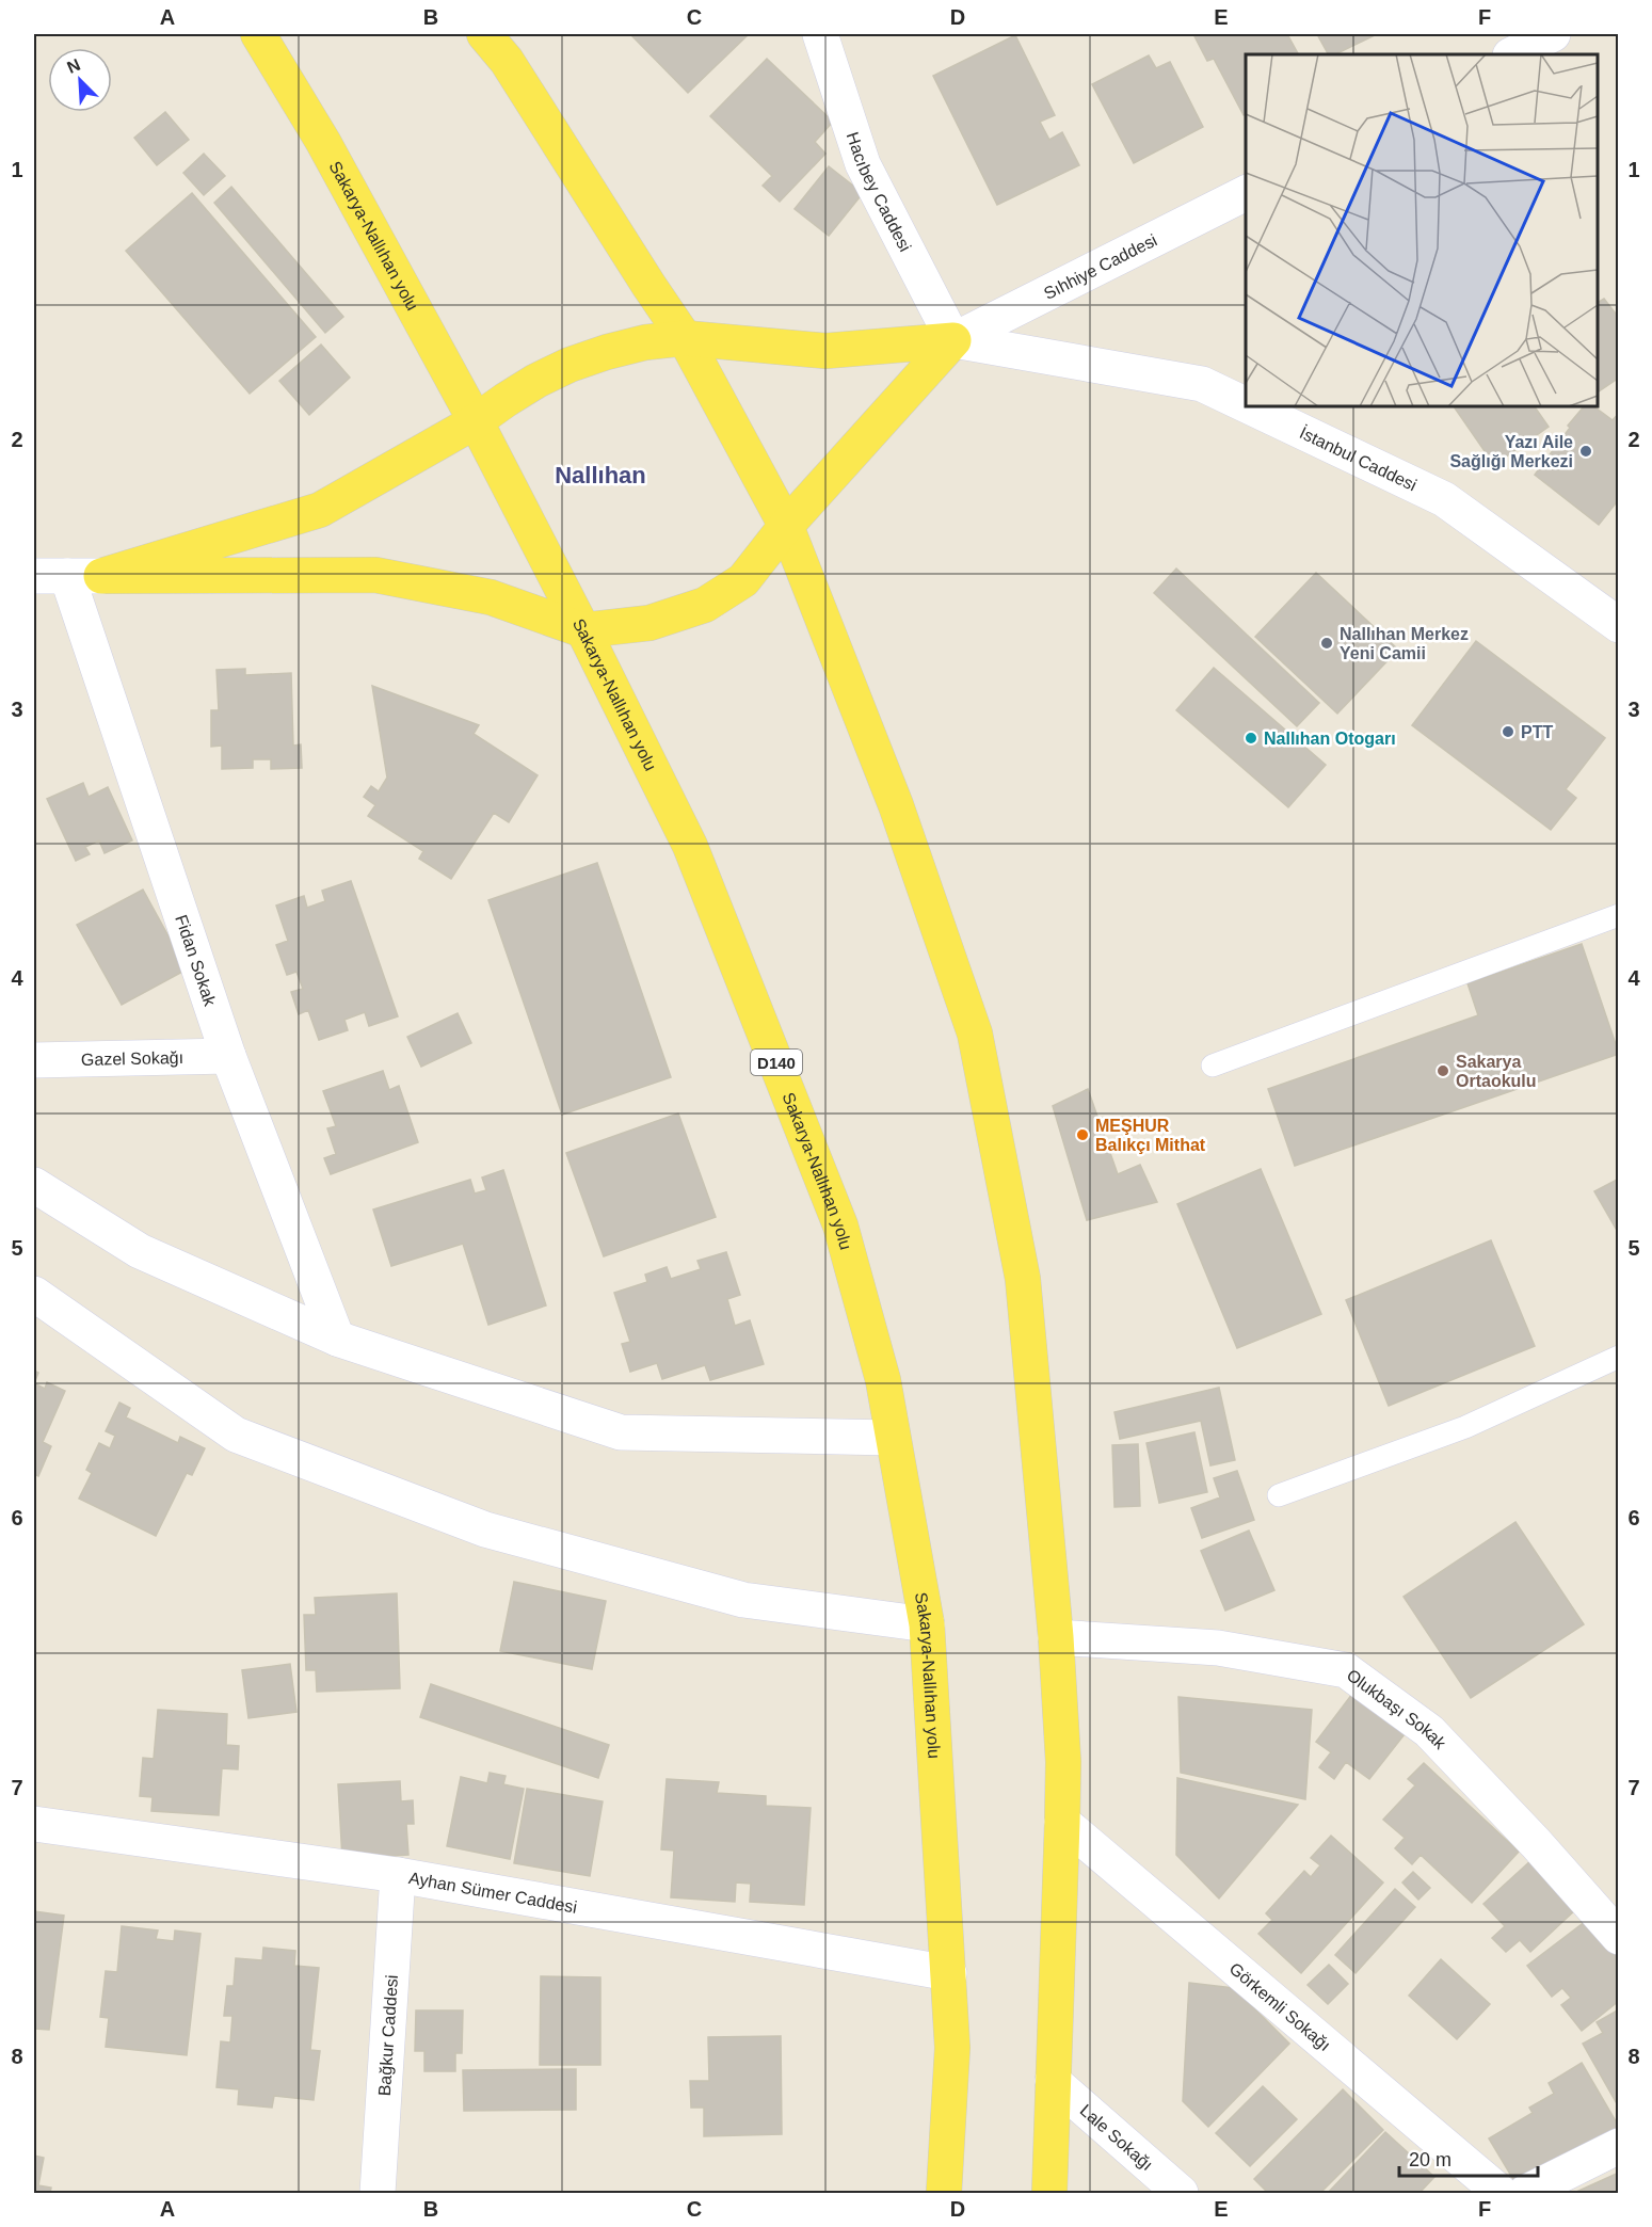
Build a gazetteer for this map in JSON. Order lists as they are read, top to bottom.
{
  "streets": {
    "main road": ["Sakarya-Nallıhan yolu", "D140"],
    "street": [
      "Hacıbey Caddesi",
      "Sıhhiye Caddesi",
      "İstanbul Caddesi",
      "Fidan Sokak",
      "Gazel Sokağı",
      "Olukbaşı Sokak",
      "Ayhan Sümer Caddesi",
      "Görkemli Sokağı",
      "Bağkur Caddesi",
      "Lale Sokağı"
    ]
  },
  "crossings": [
    ["Hacıbey Caddesi", "Sıhhiye Caddesi"],
    ["Hacıbey Caddesi", "İstanbul Caddesi"],
    ["Sakarya-Nallıhan yolu", "Ayhan Sümer Caddesi"],
    ["Sıhhiye Caddesi", "İstanbul Caddesi"],
    ["Fidan Sokak", "Gazel Sokağı"],
    ["Ayhan Sümer Caddesi", "Bağkur Caddesi"]
  ],
  "districts": ["Nallıhan"],
  "places": [
    "Yazı Aile Sağlığı Merkezi",
    "Nallıhan Merkez Yeni Camii",
    "PTT",
    "Nallıhan Otogarı",
    "Sakarya Ortaokulu",
    "MEŞHUR Balıkçı Mithat"
  ],
  "scale_bar": "20 m",
  "north": "top left",
  "grid": {
    "columns": [
      "A",
      "B",
      "C",
      "D",
      "E",
      "F"
    ],
    "rows": [
      "1",
      "2",
      "3",
      "4",
      "5",
      "6",
      "7",
      "8"
    ]
  }
}
